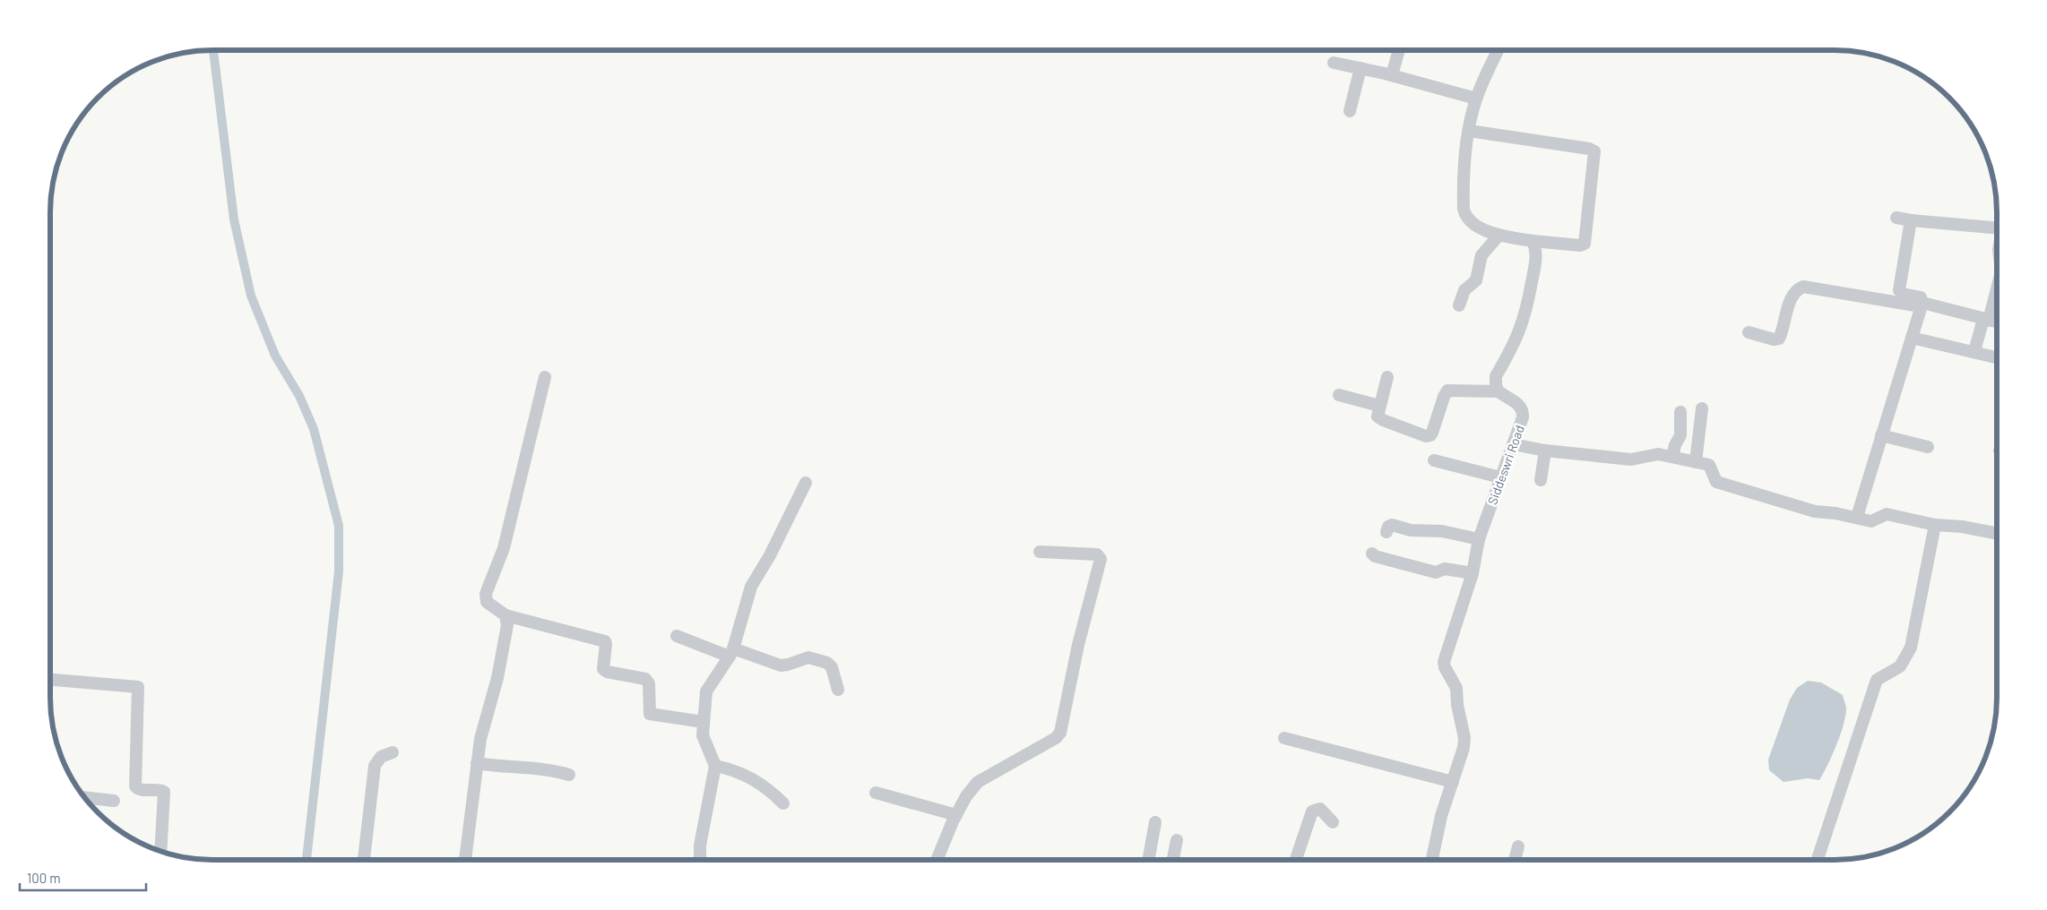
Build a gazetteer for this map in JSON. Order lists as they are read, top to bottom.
{
  "streets": {
    "street": ["Siddeswri Road"]
  },
  "scale_bar": "100 m"
}
